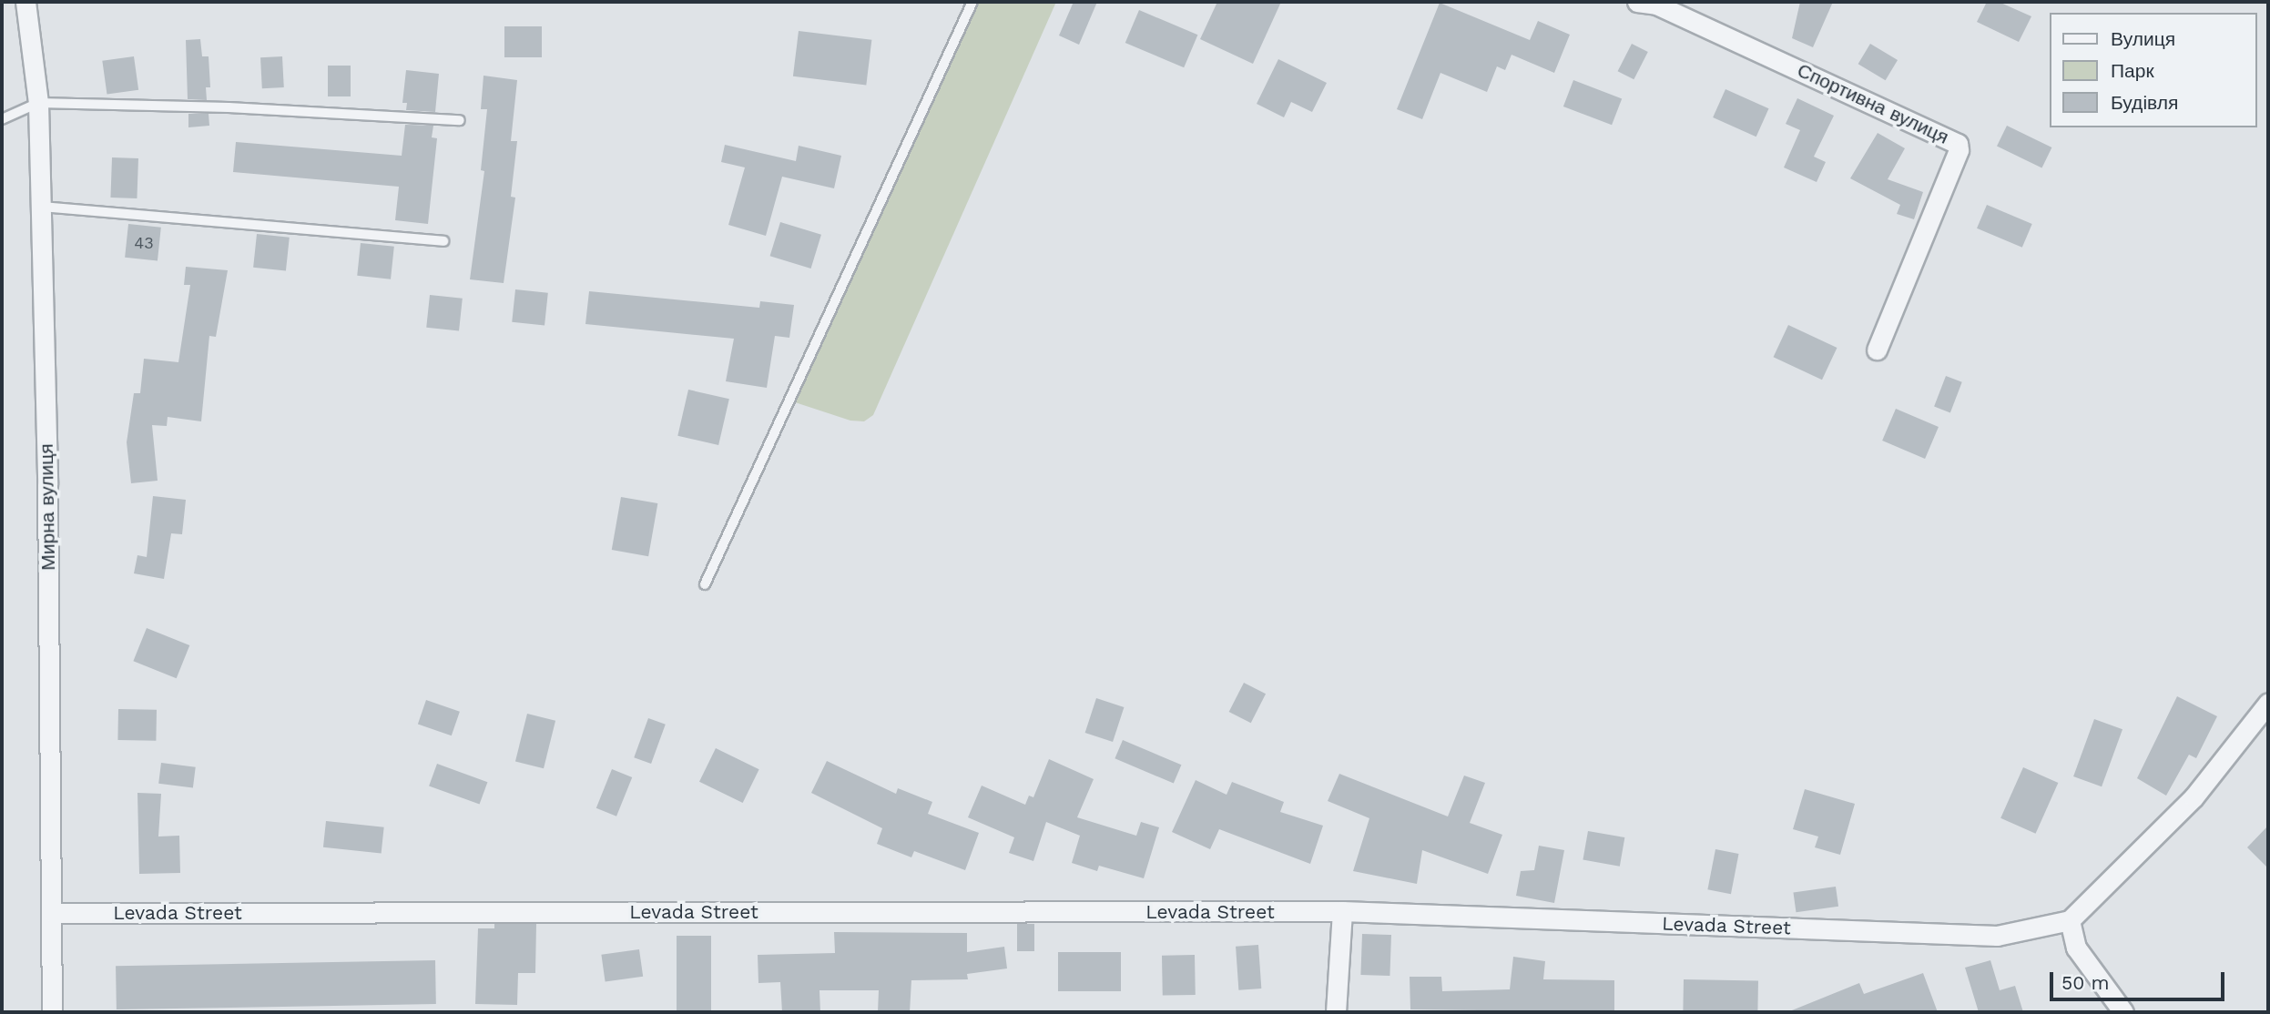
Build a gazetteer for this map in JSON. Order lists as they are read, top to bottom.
{
  "streets": {
    "street": ["Спортивна вулиця", "Мирна вулиця", "Levada Street"]
  },
  "crossings": [
    ["Мирна вулиця", "Levada Street"]
  ],
  "house_numbers": ["43"],
  "legend": ["Вулиця", "Парк", "Будівля"],
  "scale_bar": "50 m"
}
